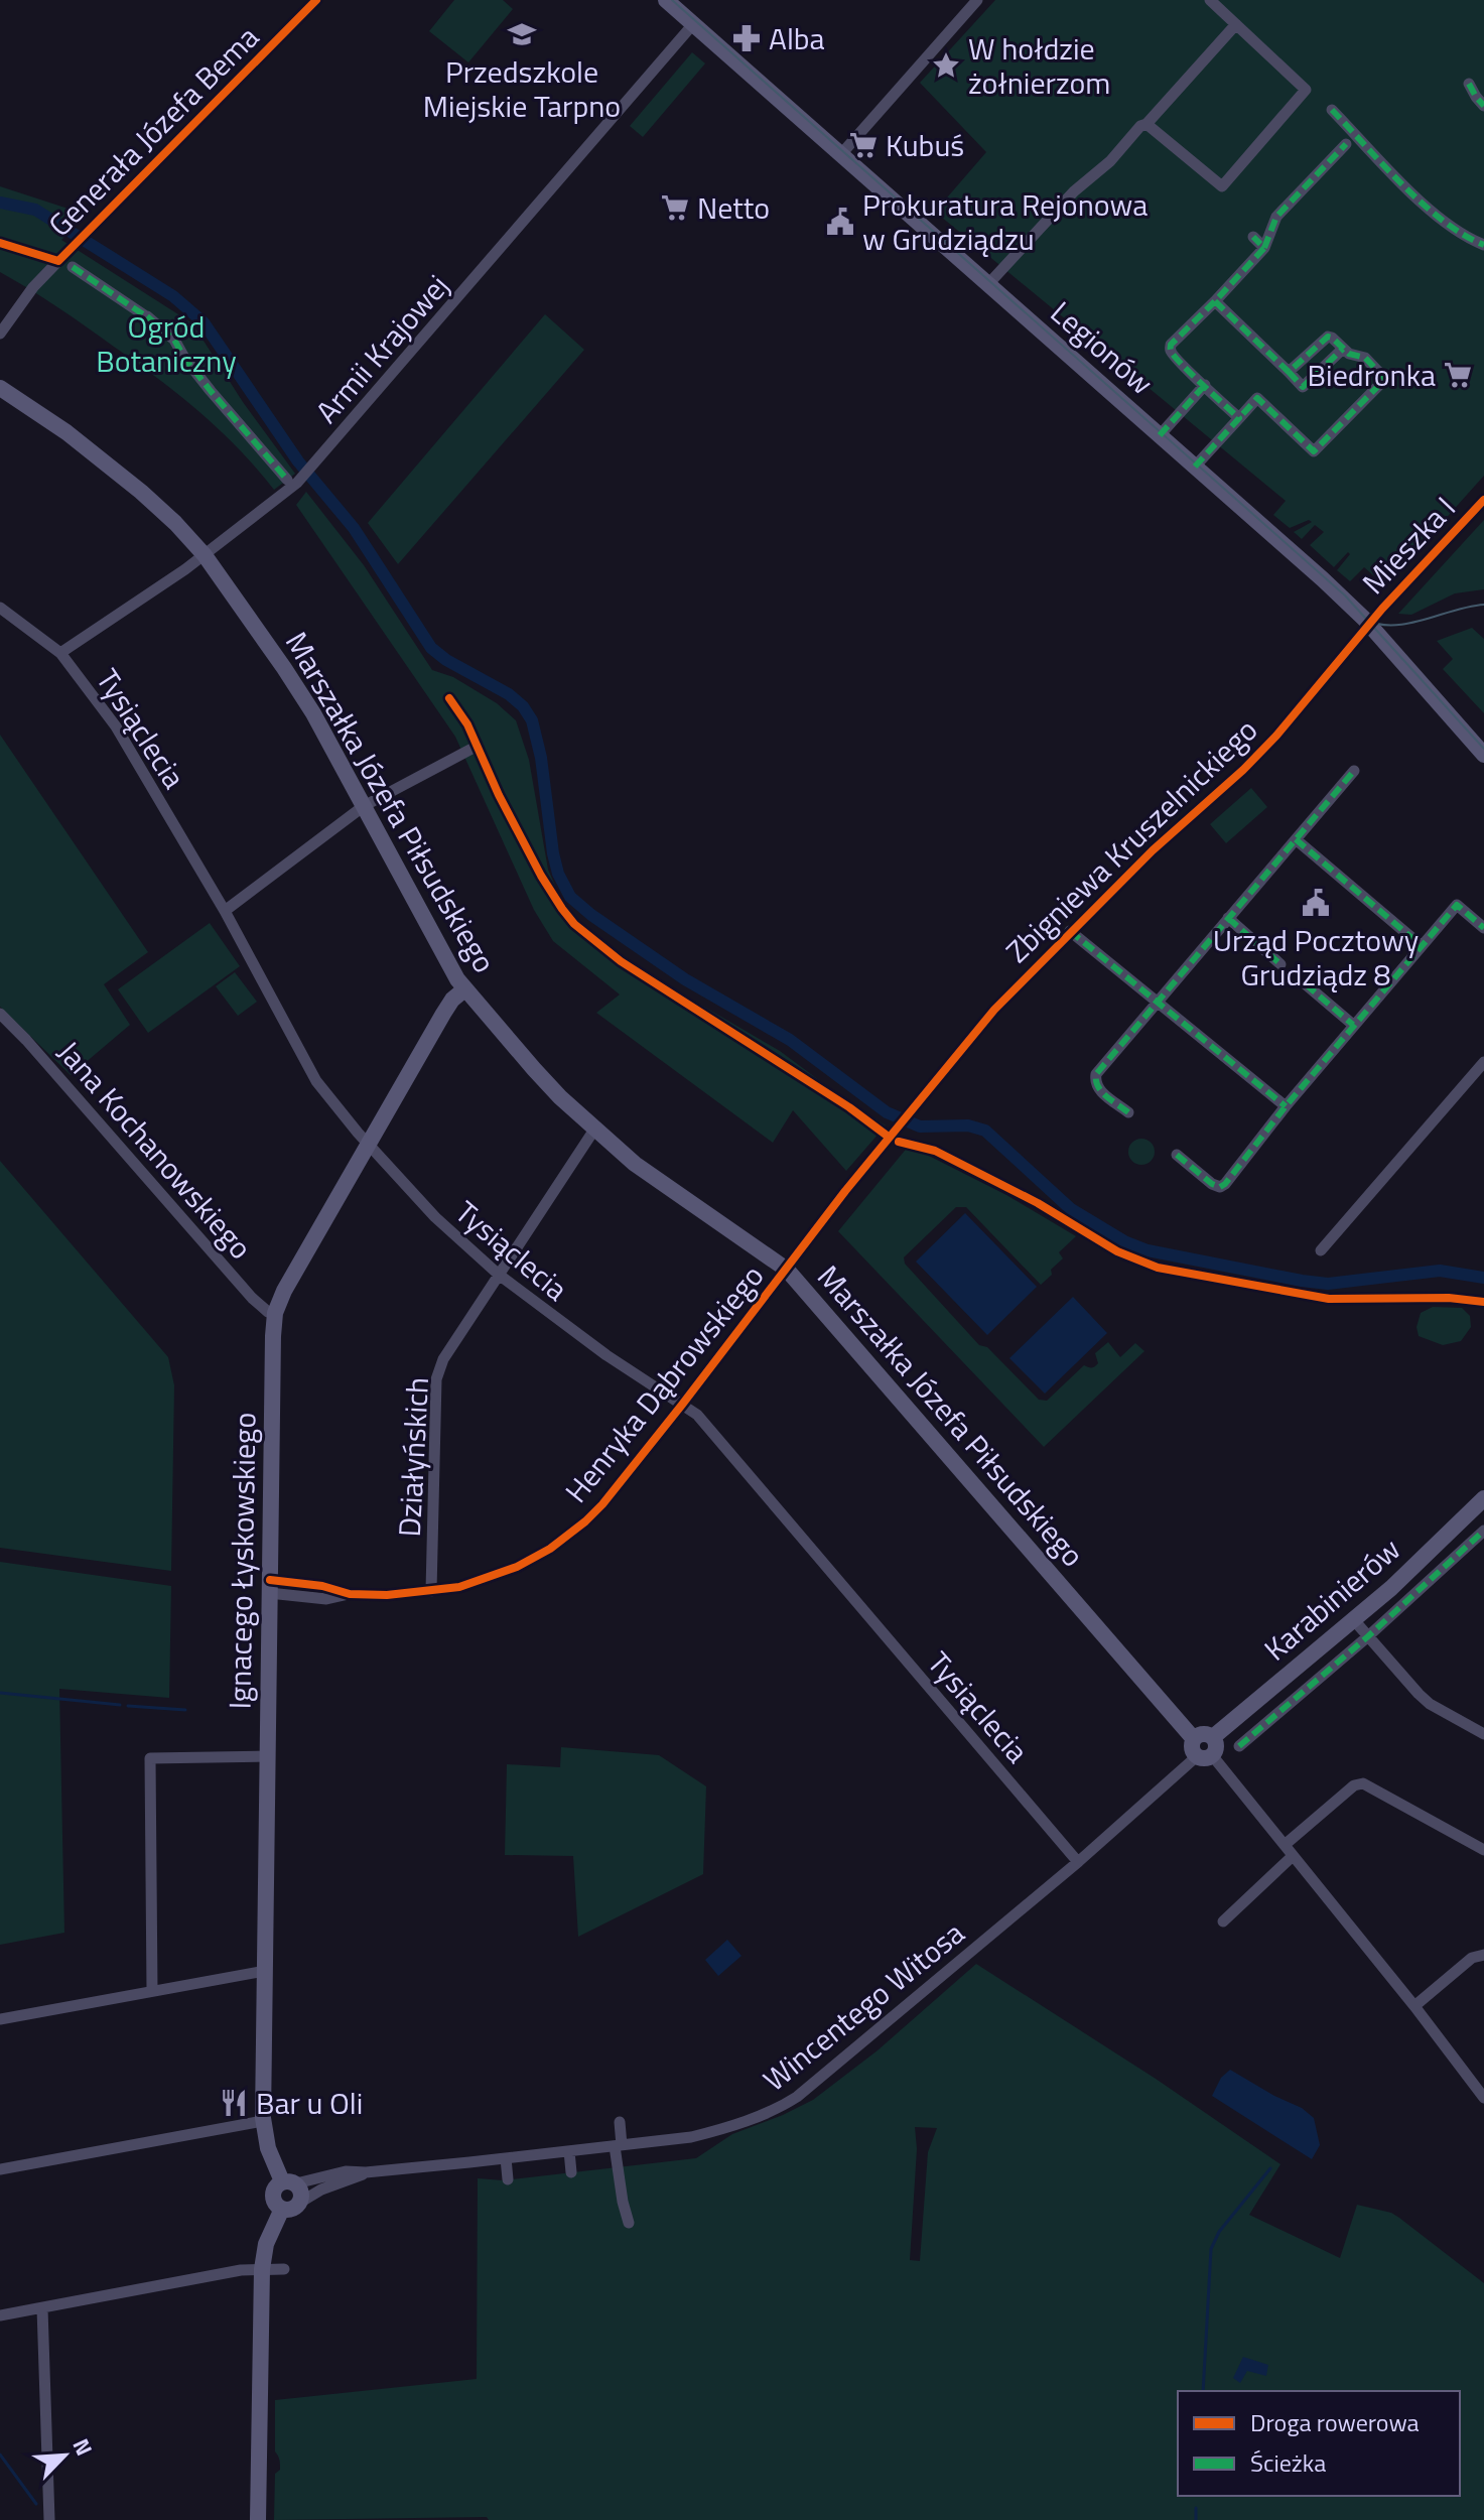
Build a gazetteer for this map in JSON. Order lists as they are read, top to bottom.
{
  "streets": {
    "street": [
      "Generała Józefa Bema",
      "Legionów",
      "Armii Krajowej",
      "Mieszka I",
      "Tysiąclecia",
      "Marszałka Józefa Piłsudskiego",
      "Zbigniewa Kruszelnickiego",
      "Jana Kochanowskiego",
      "Henryka Dąbrowskiego",
      "Działyńskich",
      "Ignacego Łyskowskiego",
      "Karabinierów",
      "Wincentego Witosa"
    ]
  },
  "crossings": [
    ["Legionów", "Armii Krajowej"],
    ["Legionów", "Mieszka I"],
    ["Legionów", "Zbigniewa Kruszelnickiego"],
    ["Armii Krajowej", "Tysiąclecia"],
    ["Armii Krajowej", "Marszałka Józefa Piłsudskiego"],
    ["Mieszka I", "Zbigniewa Kruszelnickiego"],
    ["Tysiąclecia", "Henryka Dąbrowskiego"],
    ["Tysiąclecia", "Działyńskich"],
    ["Tysiąclecia", "Ignacego Łyskowskiego"],
    ["Tysiąclecia", "Wincentego Witosa"],
    ["Marszałka Józefa Piłsudskiego", "Henryka Dąbrowskiego"],
    ["Marszałka Józefa Piłsudskiego", "Działyńskich"],
    ["Marszałka Józefa Piłsudskiego", "Ignacego Łyskowskiego"],
    ["Marszałka Józefa Piłsudskiego", "Karabinierów"],
    ["Zbigniewa Kruszelnickiego", "Henryka Dąbrowskiego"],
    ["Jana Kochanowskiego", "Ignacego Łyskowskiego"],
    ["Henryka Dąbrowskiego", "Działyńskich"],
    ["Henryka Dąbrowskiego", "Ignacego Łyskowskiego"],
    ["Ignacego Łyskowskiego", "Wincentego Witosa"]
  ],
  "parks": ["Ogród Botaniczny"],
  "places": {
    "school or university": ["Przedszkole Miejskie Tarpno"],
    "pharmacy": ["Alba"],
    "place": ["W hołdzie żołnierzom"],
    "supermarket": ["Kubuś", "Netto", "Biedronka"],
    "public building": ["Prokuratura Rejonowa w Grudziądzu", "Urząd Pocztowy Grudziądz 8"],
    "restaurant": ["Bar u Oli"]
  },
  "legend": ["Droga rowerowa", "Ścieżka"],
  "north": "top right"
}
